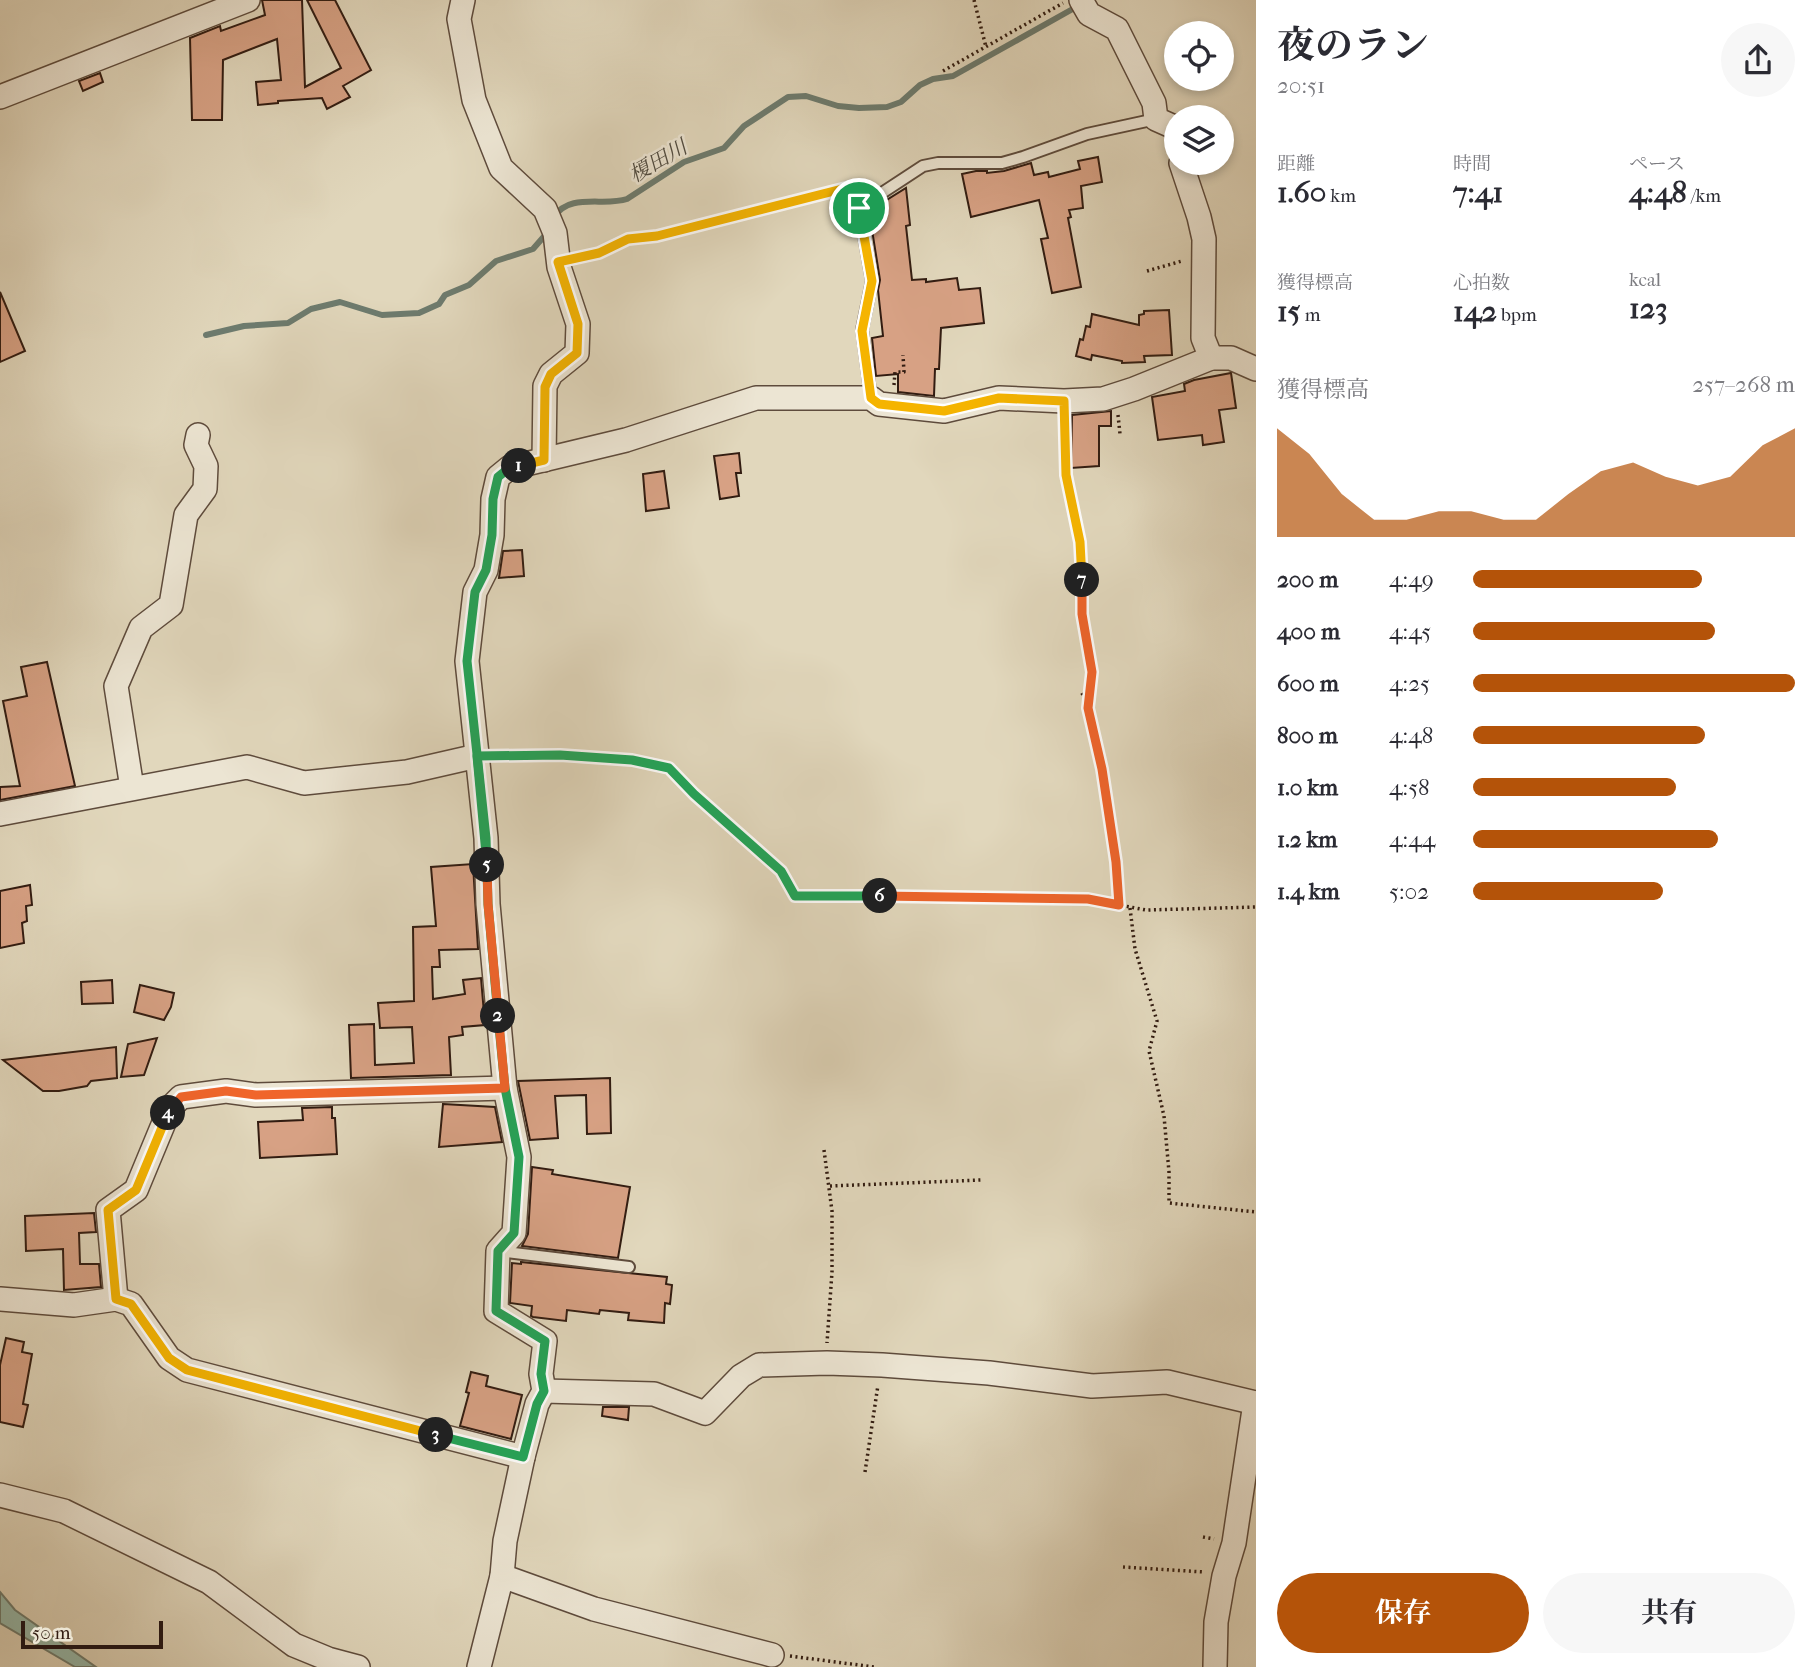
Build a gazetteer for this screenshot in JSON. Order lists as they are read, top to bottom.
{
  "water": ["榎田川"],
  "scale_bar": "50 m",
  "page": {
    "heading": ["夜のラン", "20:51"],
    "stats": [
      ["距離", "1.60 km"],
      ["時間", "7:41"],
      ["ペース", "4:48 /km"],
      ["獲得標高", "15 m"],
      ["心拍数", "142 bpm"],
      ["kcal", "123"]
    ],
    "chart": ["獲得標高", "257–268 m"],
    "pins": [
      "1",
      "7",
      "5",
      "6",
      "2",
      "4",
      "3"
    ],
    "list": [
      {
        "name": "200 m",
        "note": "4:49"
      },
      {
        "name": "400 m",
        "note": "4:45"
      },
      {
        "name": "600 m",
        "note": "4:25"
      },
      {
        "name": "800 m",
        "note": "4:48"
      },
      {
        "name": "1.0 km",
        "note": "4:58"
      },
      {
        "name": "1.2 km",
        "note": "4:44"
      },
      {
        "name": "1.4 km",
        "note": "5:02"
      }
    ],
    "buttons": ["保存", "共有"],
    "scale": "50 m"
  }
}
